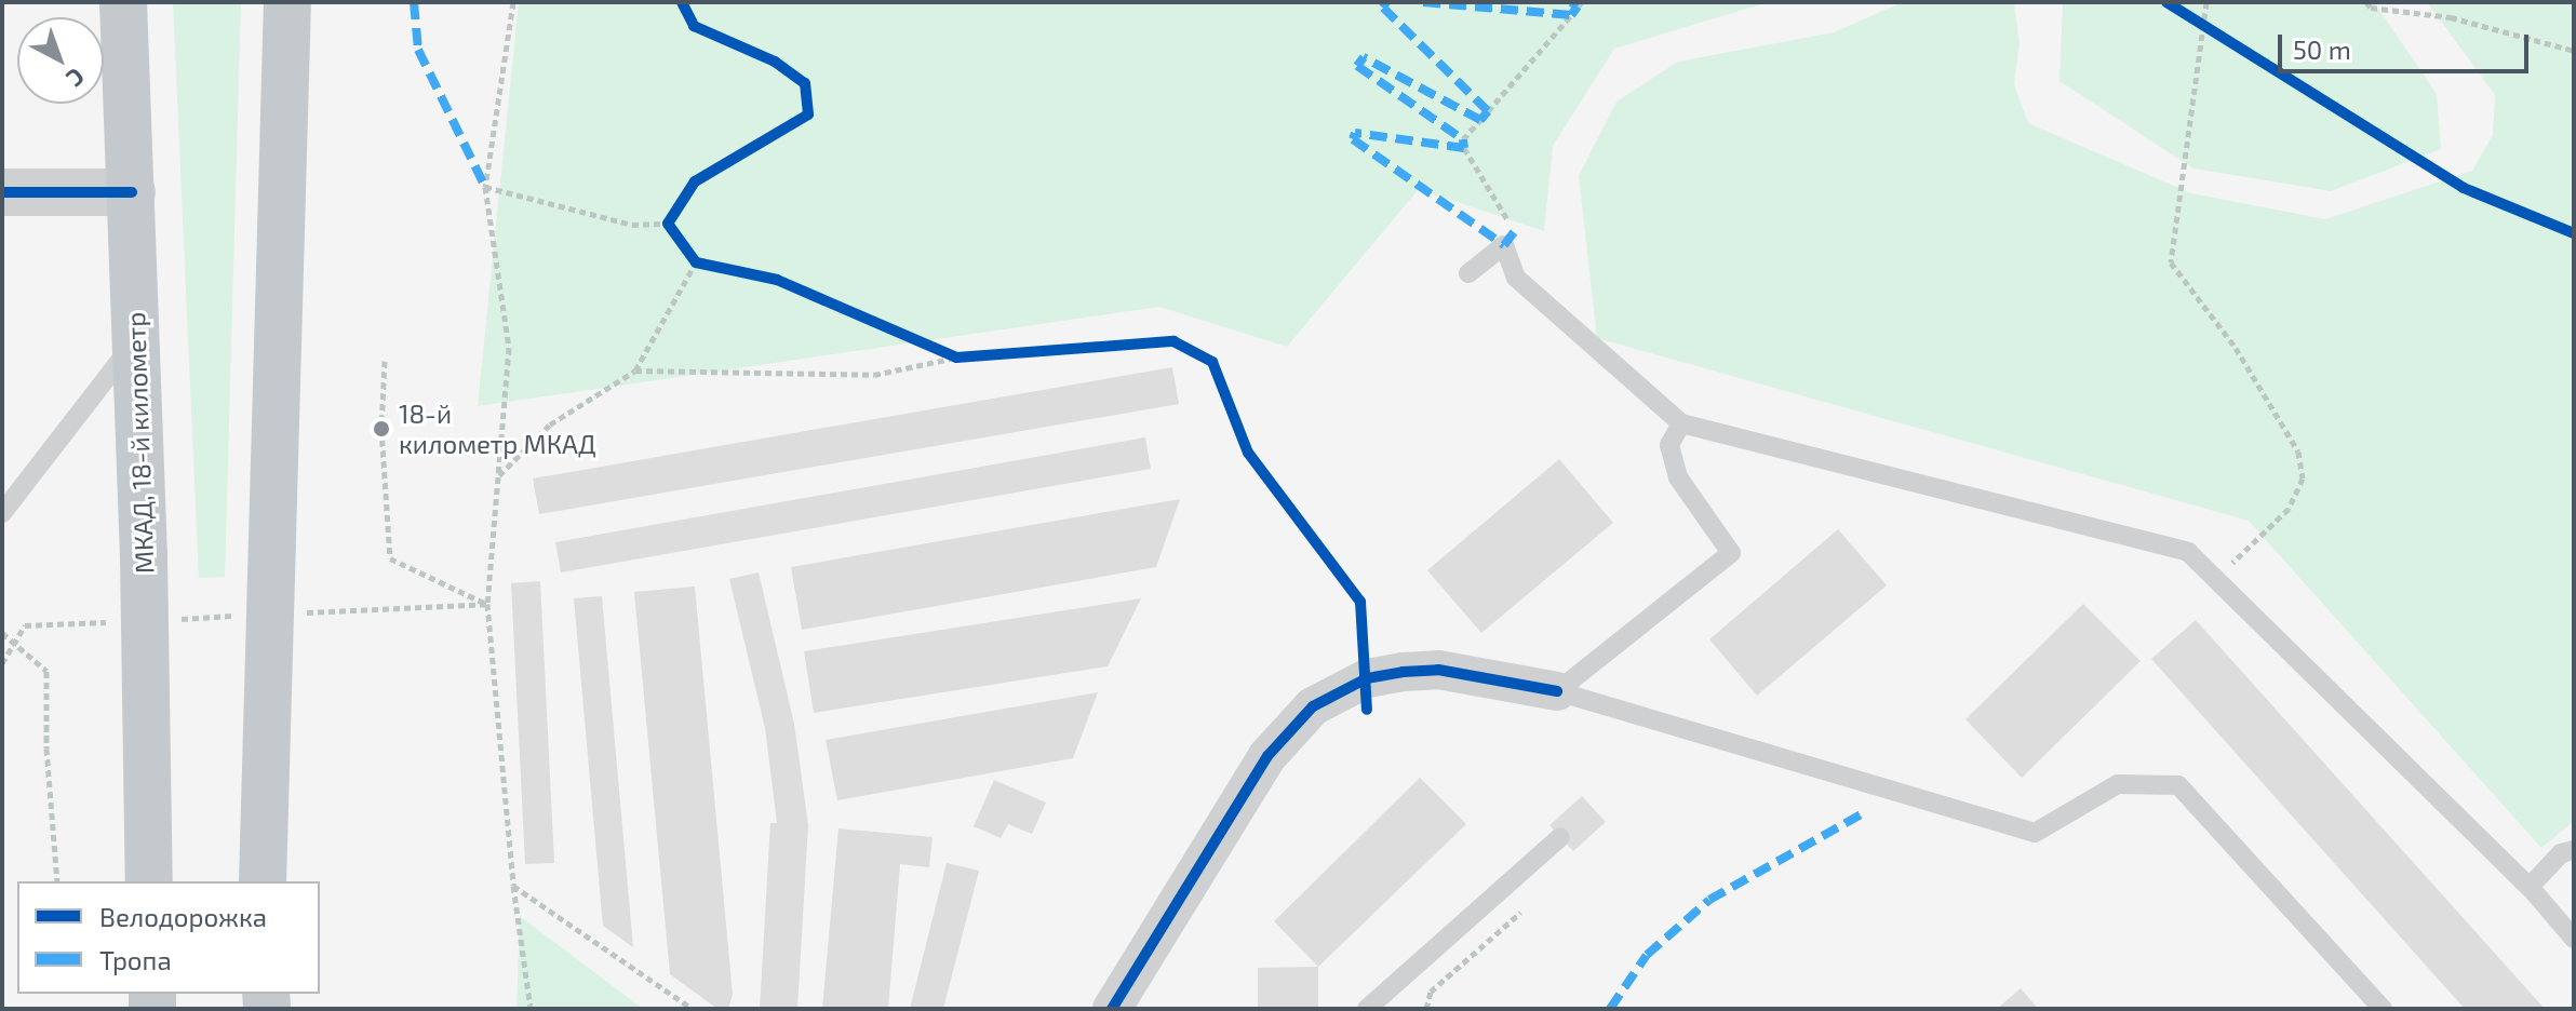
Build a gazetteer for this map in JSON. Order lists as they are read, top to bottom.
{
  "streets": {
    "highway": ["МКАД, 18-й километр"]
  },
  "places": ["18-й километр МКАД"],
  "legend": ["Велодорожка", "Тропа"],
  "scale_bar": "50 m",
  "north": "bottom right"
}
